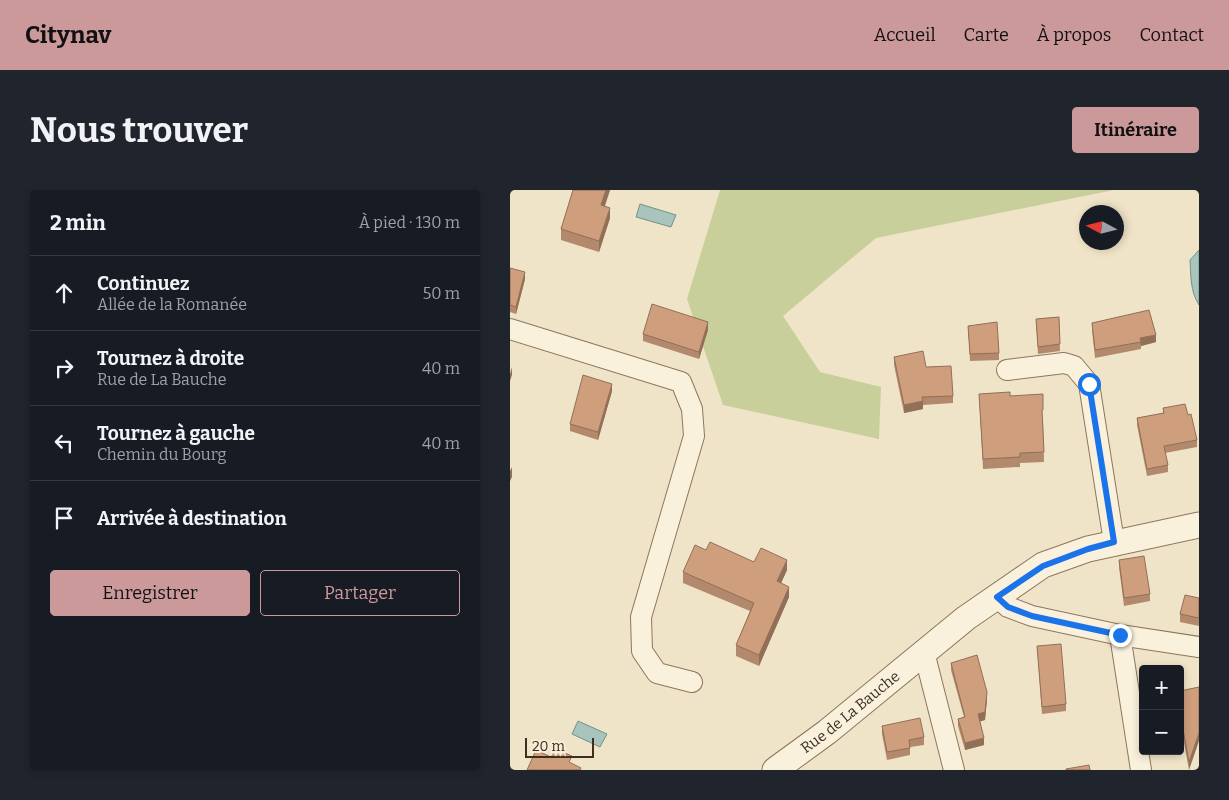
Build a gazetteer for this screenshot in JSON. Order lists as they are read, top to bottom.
{
  "streets": {
    "street": ["Rue de La Bauche"]
  },
  "scale_bar": "20 m",
  "north": "left",
  "page": {
    "header": "Citynav",
    "nav": [
      "Accueil",
      "Carte",
      "À propos",
      "Contact"
    ],
    "buttons": [
      "Itinéraire",
      ["Enregistrer", "Partager"]
    ],
    "title": "Nous trouver",
    "heading": ["2 min", "À pied · 130 m"],
    "list": [
      ["Continuez", "Allée de la Romanée", "50 m"],
      ["Tournez à droite", "Rue de La Bauche", "40 m"],
      ["Tournez à gauche", "Chemin du Bourg", "40 m"],
      "Arrivée à destination"
    ],
    "map_buttons": ["+", "−"],
    "scale": "20 m"
  }
}
